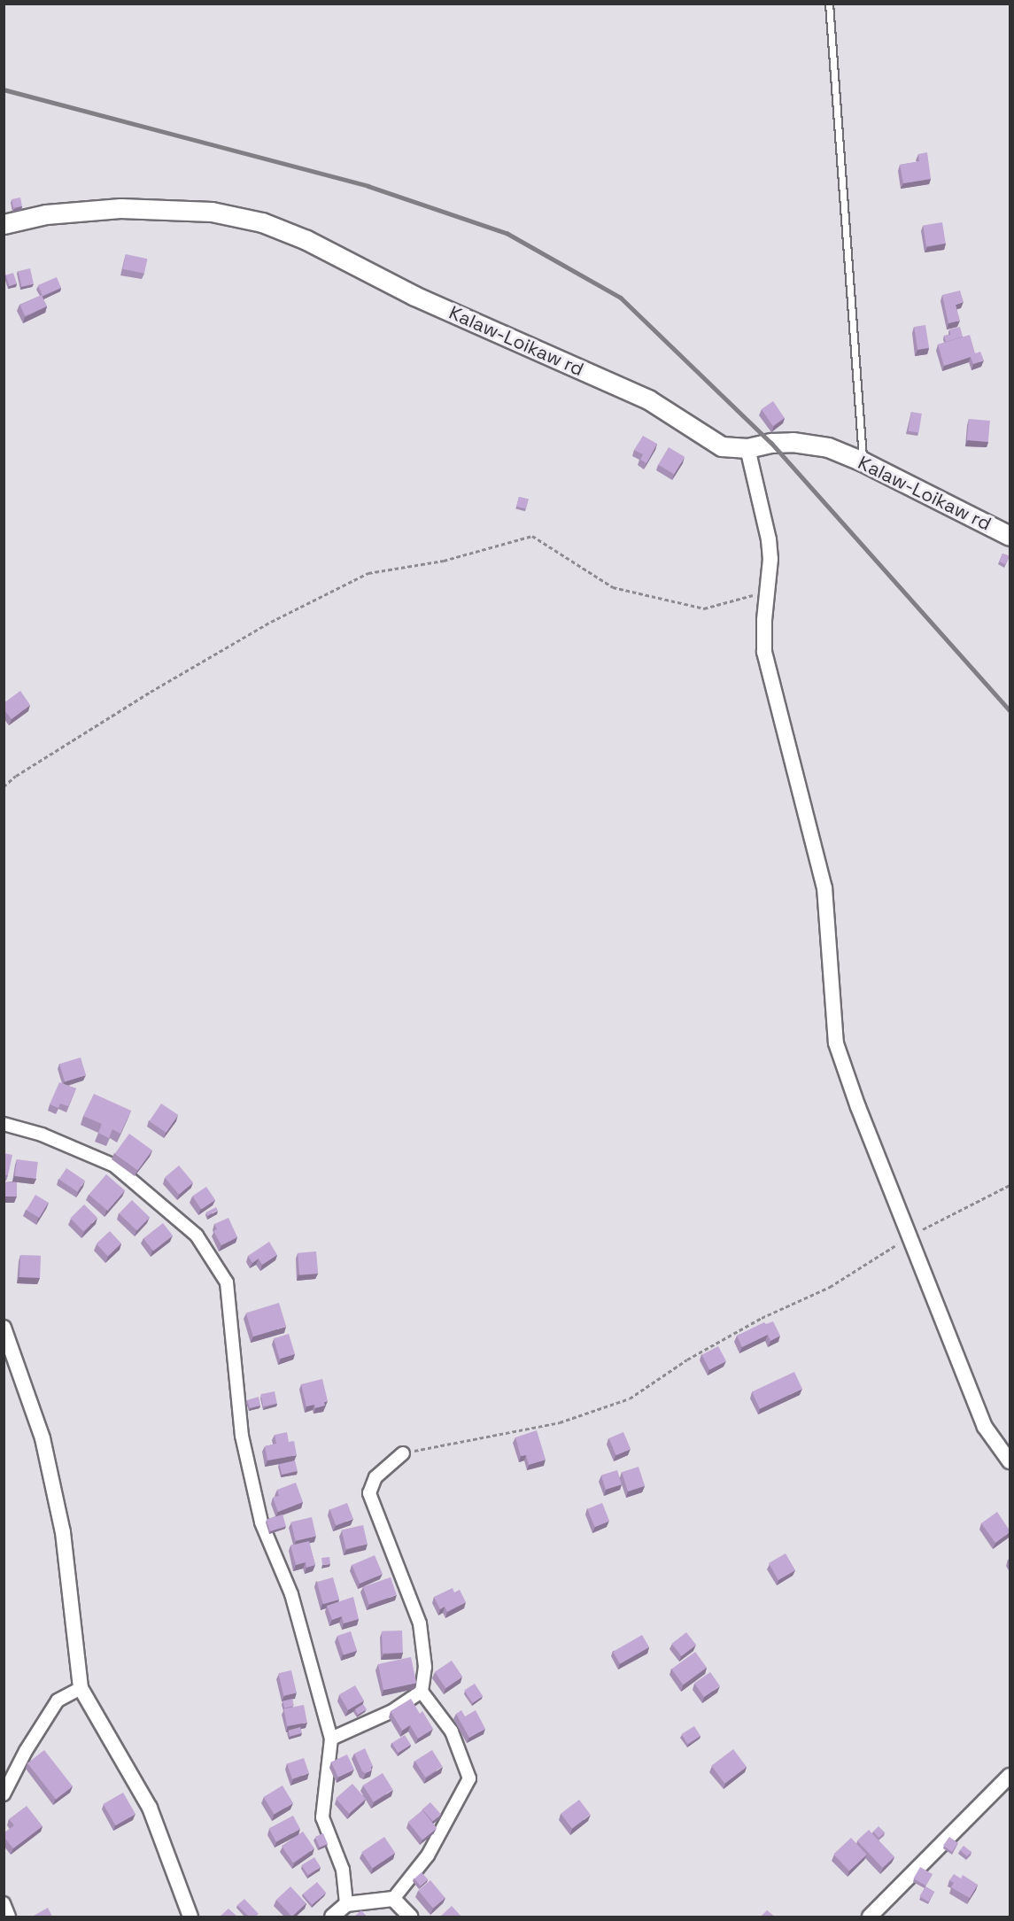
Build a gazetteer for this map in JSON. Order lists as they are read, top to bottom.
{
  "streets": {
    "main road": ["Kalaw-Loikaw rd"]
  }
}
